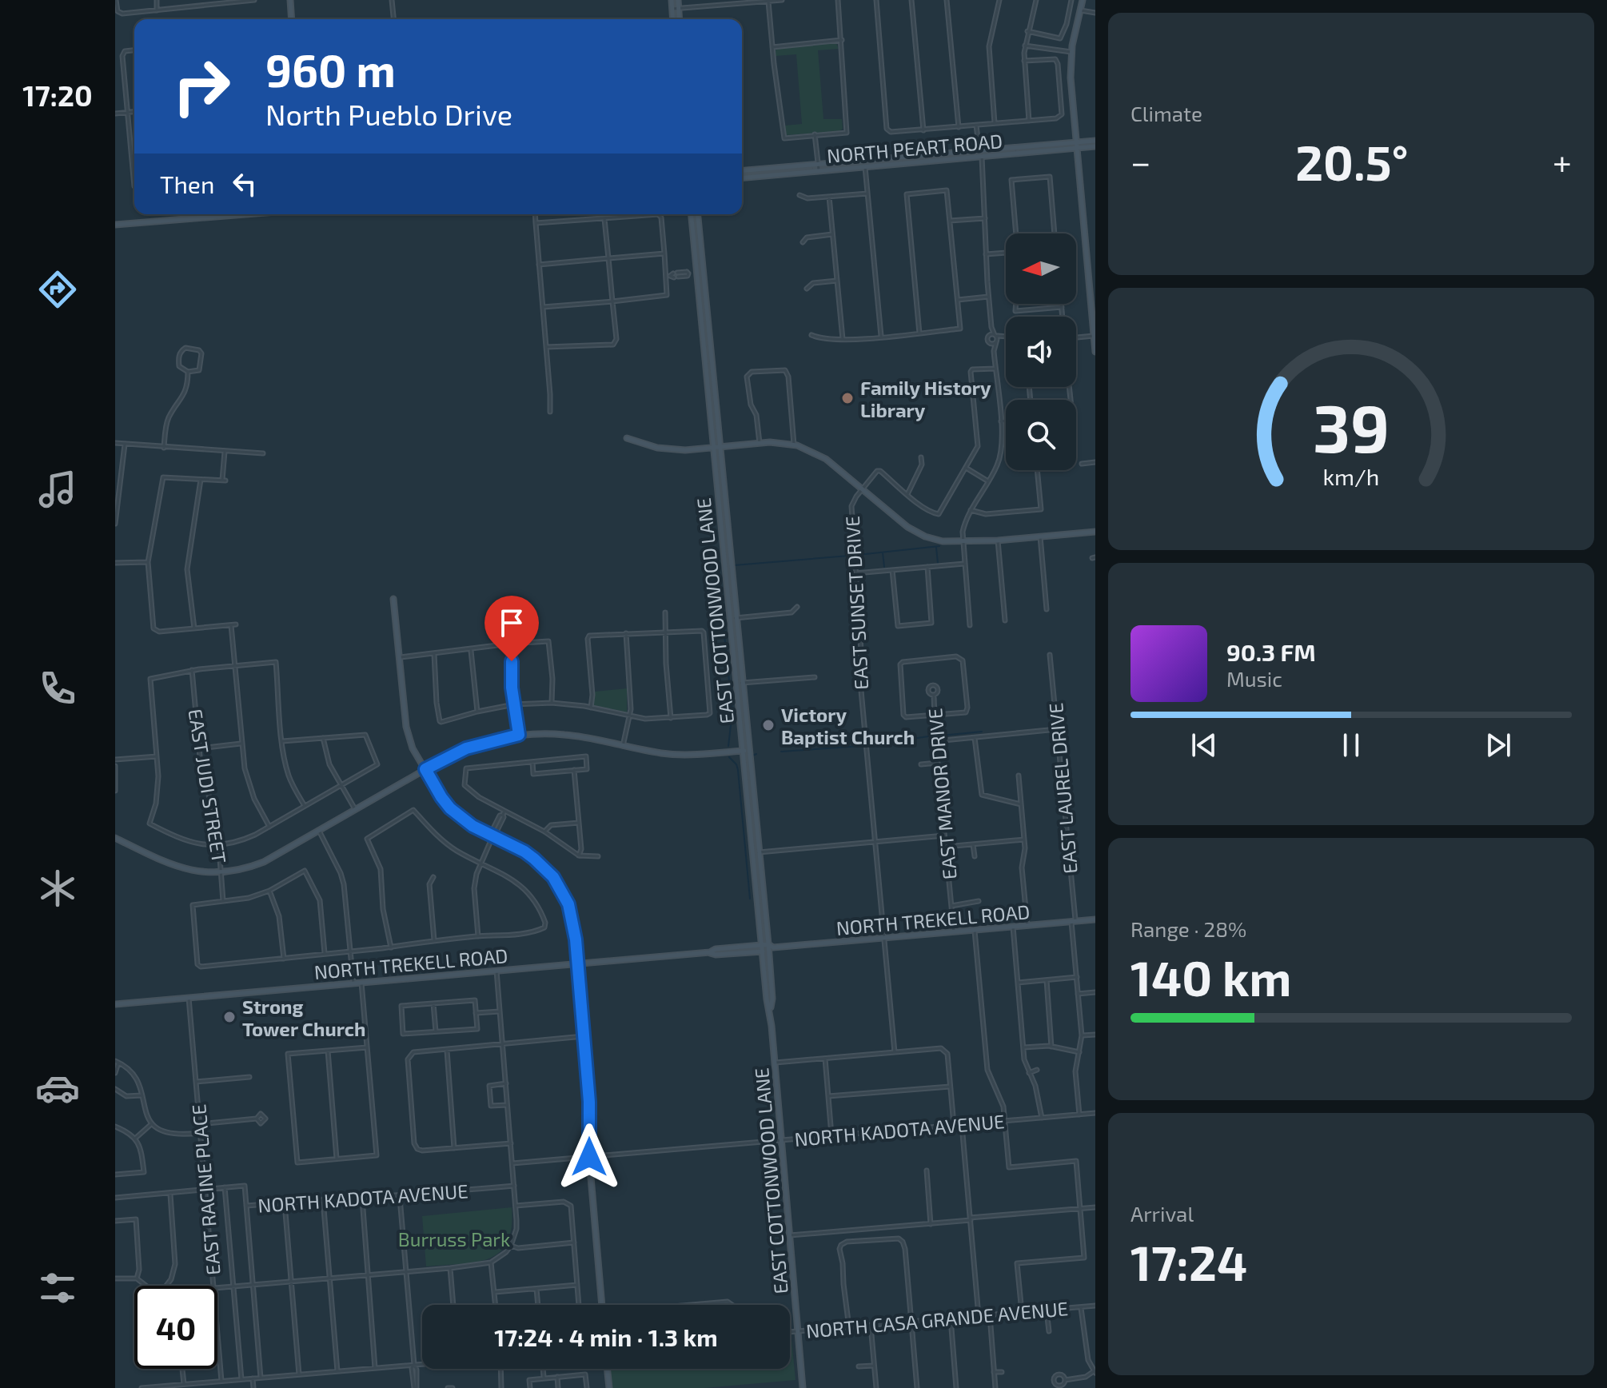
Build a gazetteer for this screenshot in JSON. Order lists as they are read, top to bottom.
{
  "streets": {
    "street": [
      "NORTH PEART ROAD",
      "EAST SUNSET DRIVE",
      "EAST COTTONWOOD LANE",
      "EAST JUDI STREET",
      "EAST LAUREL DRIVE",
      "EAST MANOR DRIVE",
      "NORTH TREKELL ROAD",
      "NORTH KADOTA AVENUE",
      "EAST RACINE PLACE",
      "NORTH CASA GRANDE AVENUE"
    ]
  },
  "crossings": [
    ["EAST SUNSET DRIVE", "NORTH TREKELL ROAD"],
    ["EAST COTTONWOOD LANE", "NORTH TREKELL ROAD"],
    ["EAST COTTONWOOD LANE", "NORTH KADOTA AVENUE"],
    ["EAST COTTONWOOD LANE", "NORTH CASA GRANDE AVENUE"],
    ["EAST LAUREL DRIVE", "NORTH TREKELL ROAD"],
    ["EAST LAUREL DRIVE", "NORTH KADOTA AVENUE"],
    ["EAST MANOR DRIVE", "NORTH TREKELL ROAD"],
    ["NORTH TREKELL ROAD", "EAST RACINE PLACE"]
  ],
  "parks": ["Burruss Park"],
  "places": ["Family History Library", "Victory Baptist Church", "Strong Tower Church"],
  "north": "left",
  "page": {
    "tabs": "17:20",
    "tile": [
      "Climate",
      ["Range · 28%", "140 km"],
      ["Arrival", "17:24"]
    ],
    "turn": ["960 m", "North Pueblo Drive"],
    "heat": ["−", "20.5°", "+"],
    "then": "Then",
    "song": ["90.3 FM", "Music"],
    "limit": "40",
    "trip": "17:24 · 4 min · 1.3 km",
    "gauge": ["39", "km/h"]
  }
}
